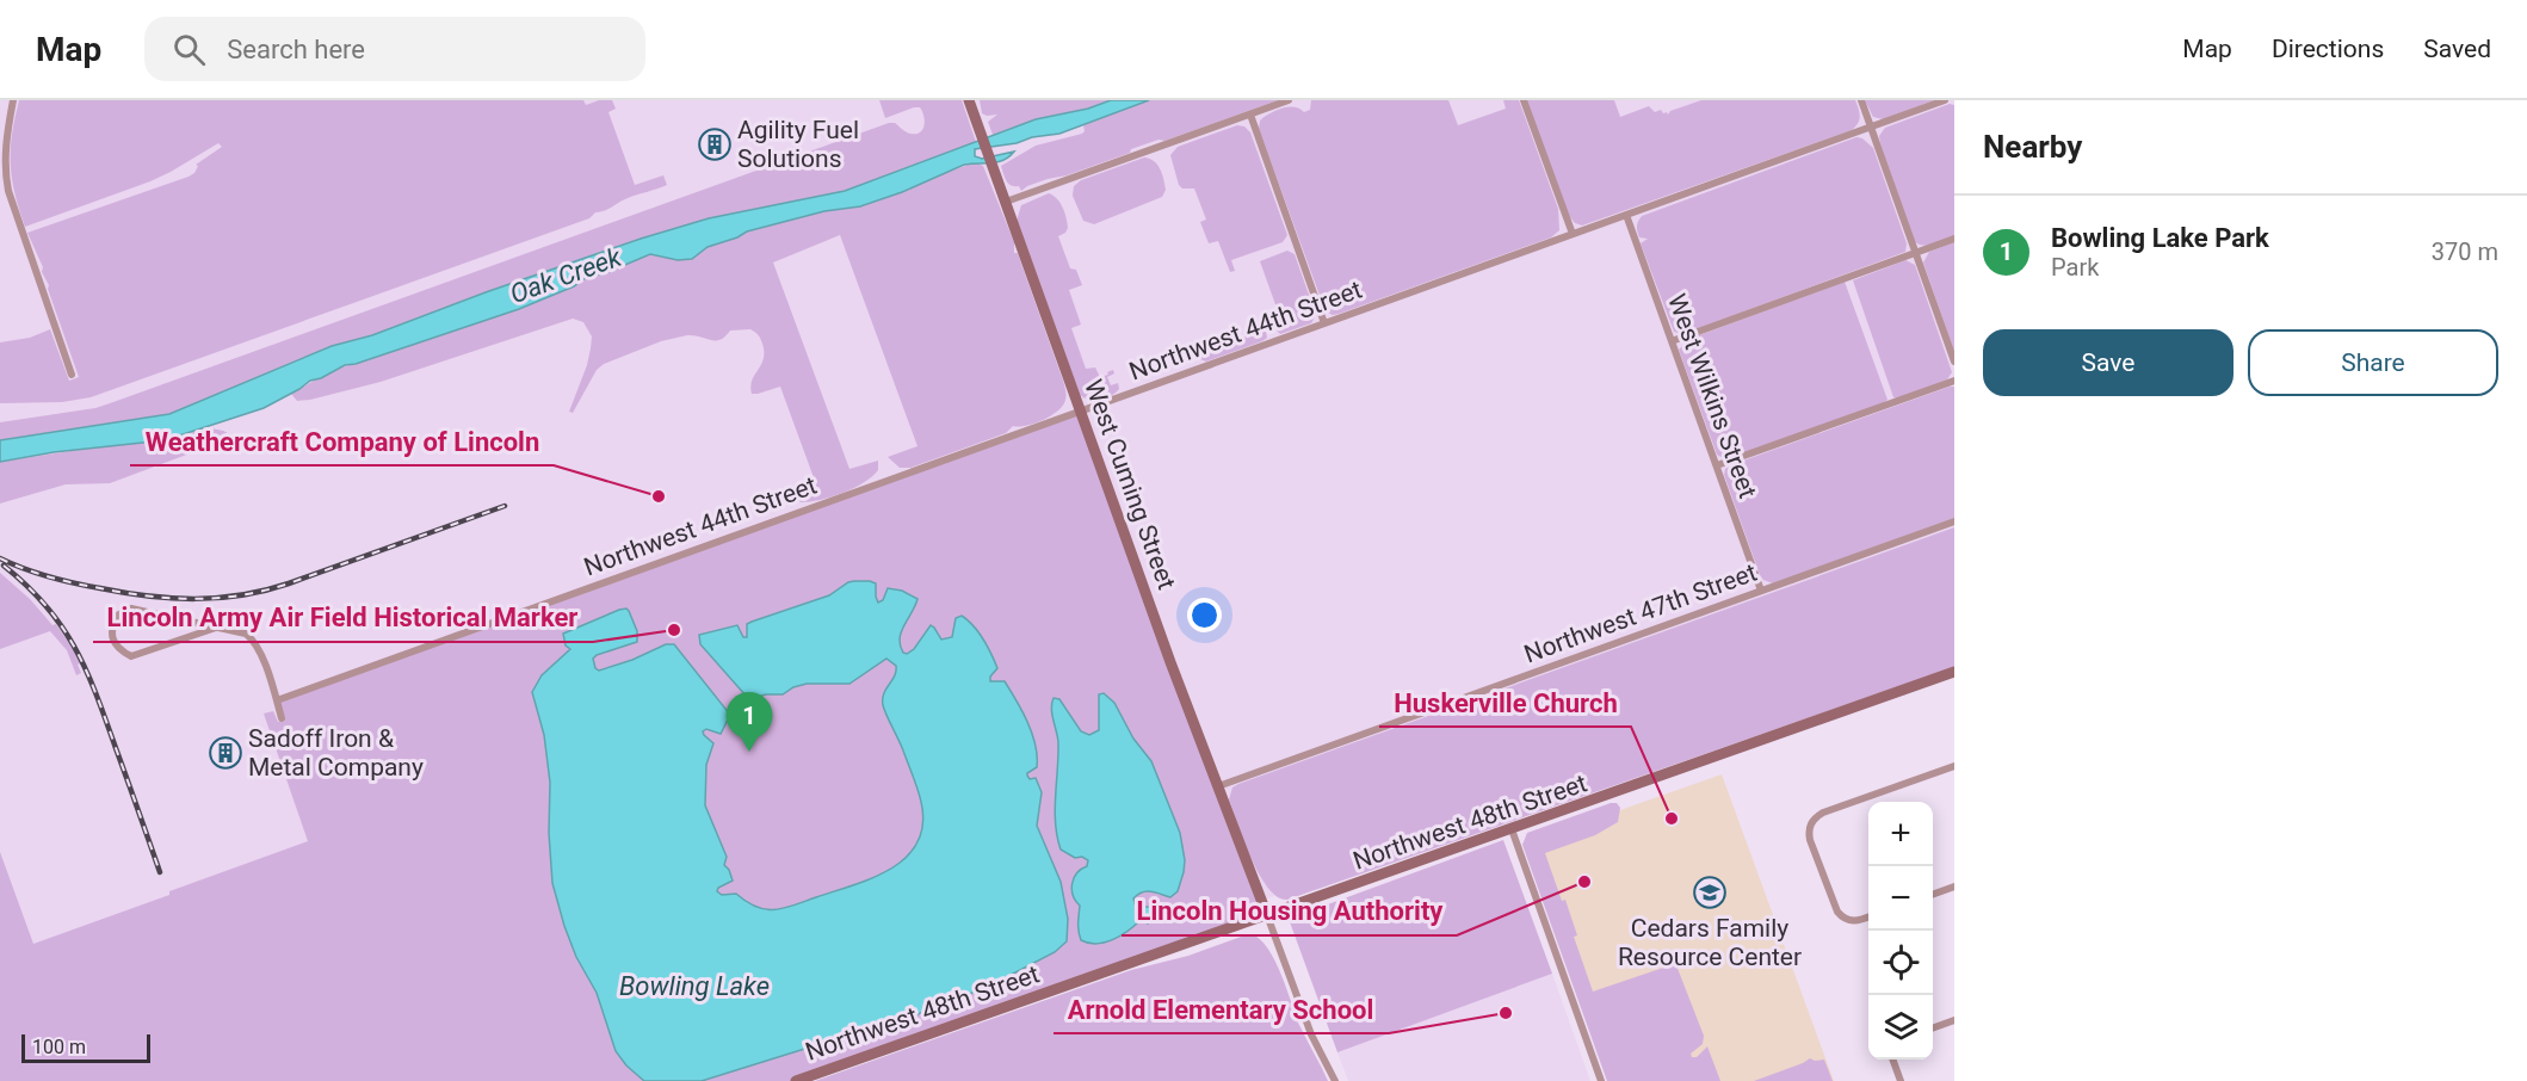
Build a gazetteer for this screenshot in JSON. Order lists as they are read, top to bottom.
{
  "streets": {
    "main road": ["West Cuming Street", "Northwest 48th Street"],
    "street": ["Northwest 44th Street", "West Wilkins Street", "Northwest 47th Street"]
  },
  "crossings": [
    ["Northwest 44th Street", "West Wilkins Street"],
    ["Northwest 44th Street", "West Cuming Street"],
    ["West Wilkins Street", "Northwest 47th Street"],
    ["West Cuming Street", "Northwest 47th Street"],
    ["West Cuming Street", "Northwest 48th Street"]
  ],
  "water": ["Oak Creek", "Bowling Lake"],
  "places": {
    "building": ["Agility Fuel Solutions", "Sadoff Iron & Metal Company"],
    "other": [
      "Weathercraft Company of Lincoln",
      "Lincoln Army Air Field Historical Marker",
      "Huskerville Church",
      "Lincoln Housing Authority",
      "Arnold Elementary School"
    ],
    "school or university": ["Cedars Family Resource Center"]
  },
  "scale_bar": "100 m",
  "page": {
    "header": "Map",
    "search": "Search here",
    "nav": ["Map", "Directions", "Saved"],
    "heading": "Nearby",
    "list": [
      {
        "mark": "1",
        "name": "Bowling Lake Park",
        "note": "Park",
        "value": "370 m"
      }
    ],
    "buttons": ["Save", "Share"],
    "pins": "1",
    "map_buttons": ["+", "−"],
    "scale": "100 m"
  }
}
